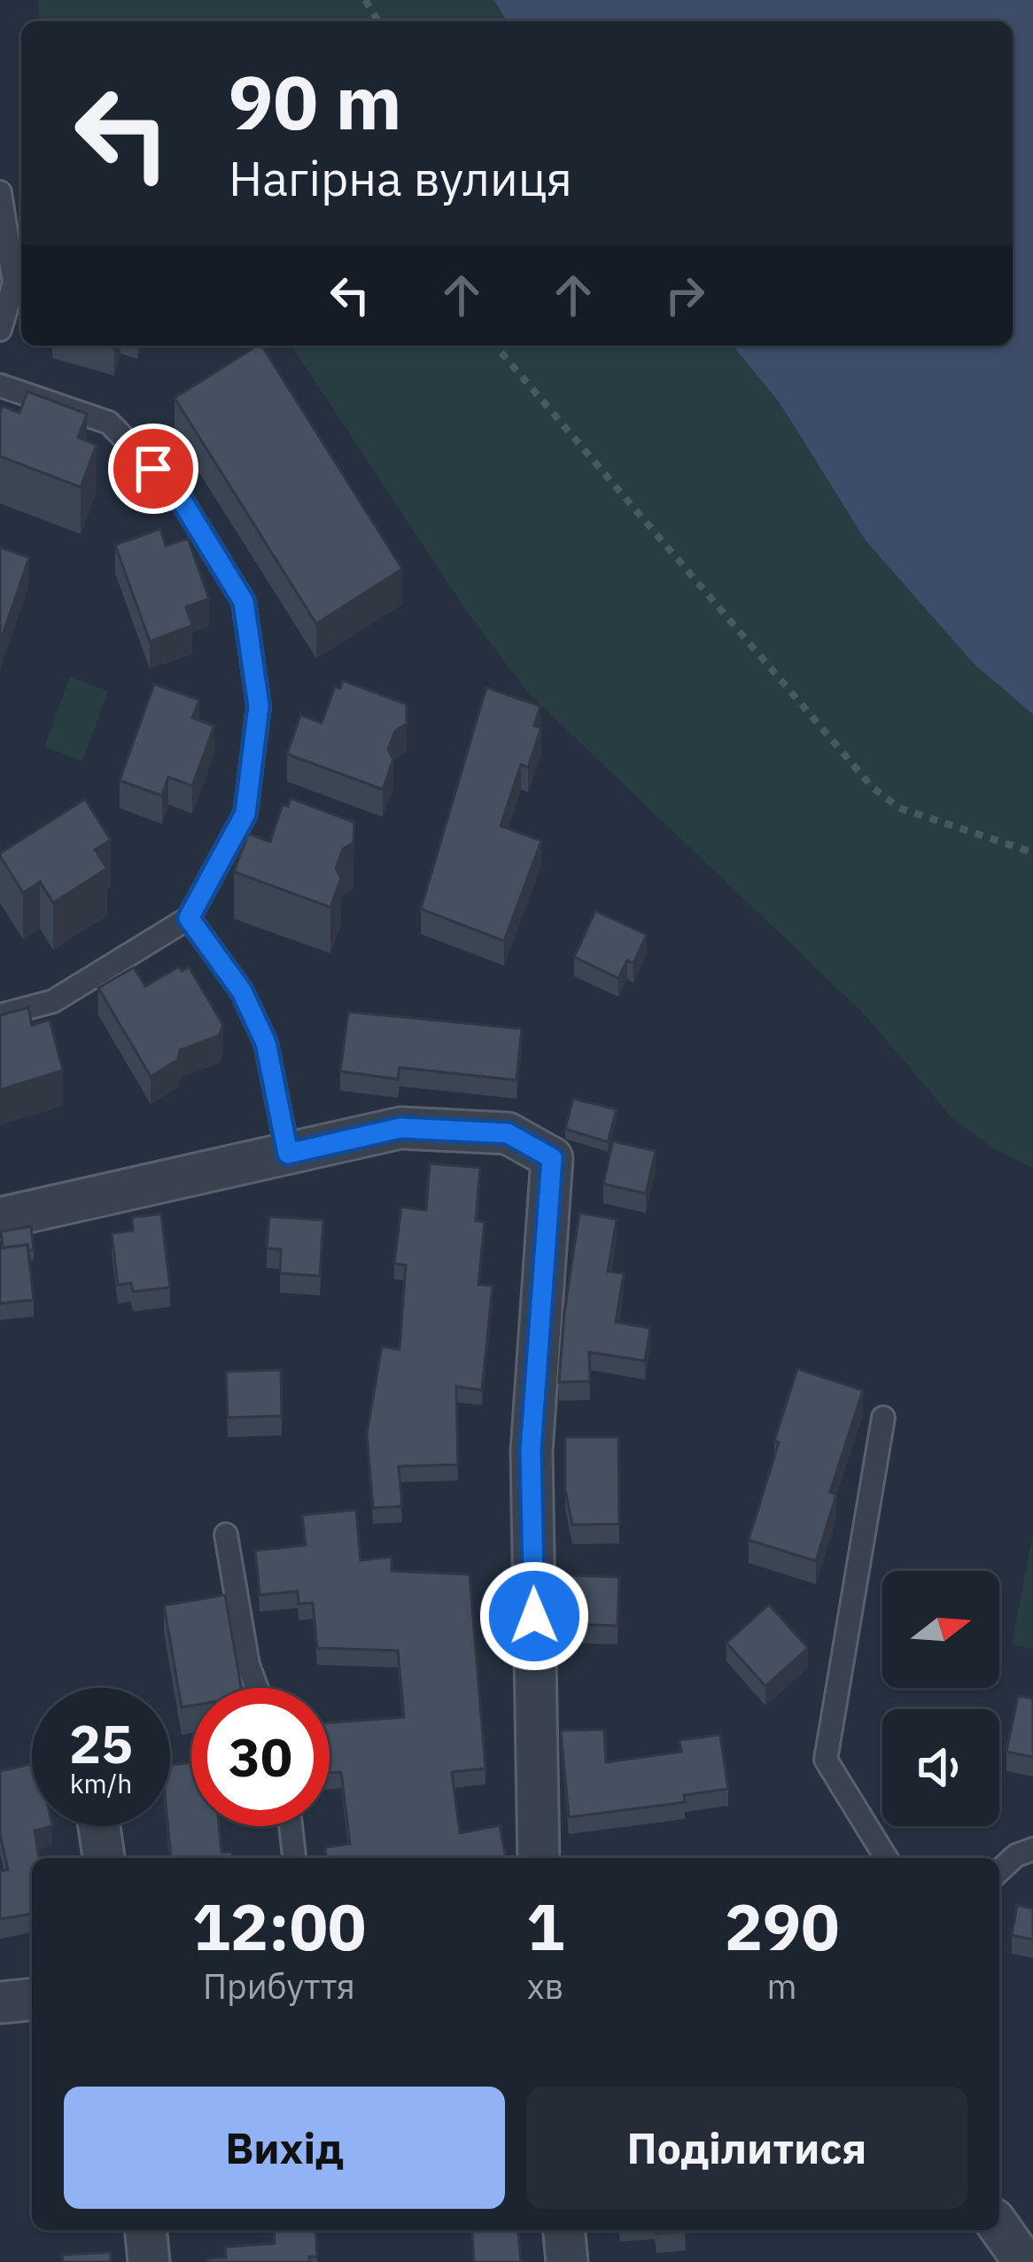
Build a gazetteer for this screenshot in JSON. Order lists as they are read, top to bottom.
{
  "north": "right",
  "page": {
    "turn": ["90 m", "Нагірна вулиця"],
    "speed": "25 km/h",
    "limit": "30",
    "eta": [
      "12:00",
      "Прибуття",
      "1",
      "хв",
      "290",
      "m"
    ],
    "buttons": ["Вихід", "Поділитися"]
  }
}
